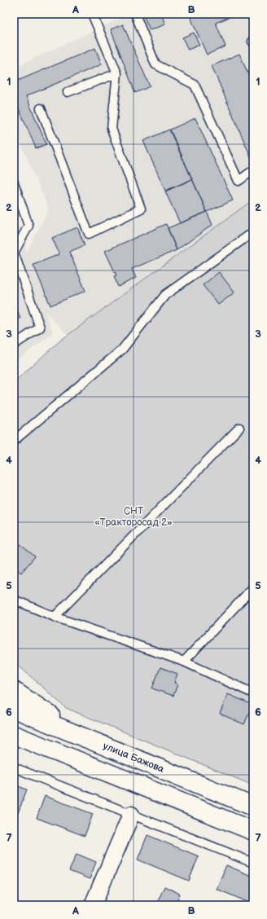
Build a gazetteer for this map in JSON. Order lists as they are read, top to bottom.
{
  "streets": {
    "main road": ["улица Бажова"]
  },
  "parks": ["СНТ «Тракторосад 2»"],
  "grid": {
    "columns": ["A", "B"],
    "rows": [
      "1",
      "2",
      "3",
      "4",
      "5",
      "6",
      "7"
    ]
  }
}
